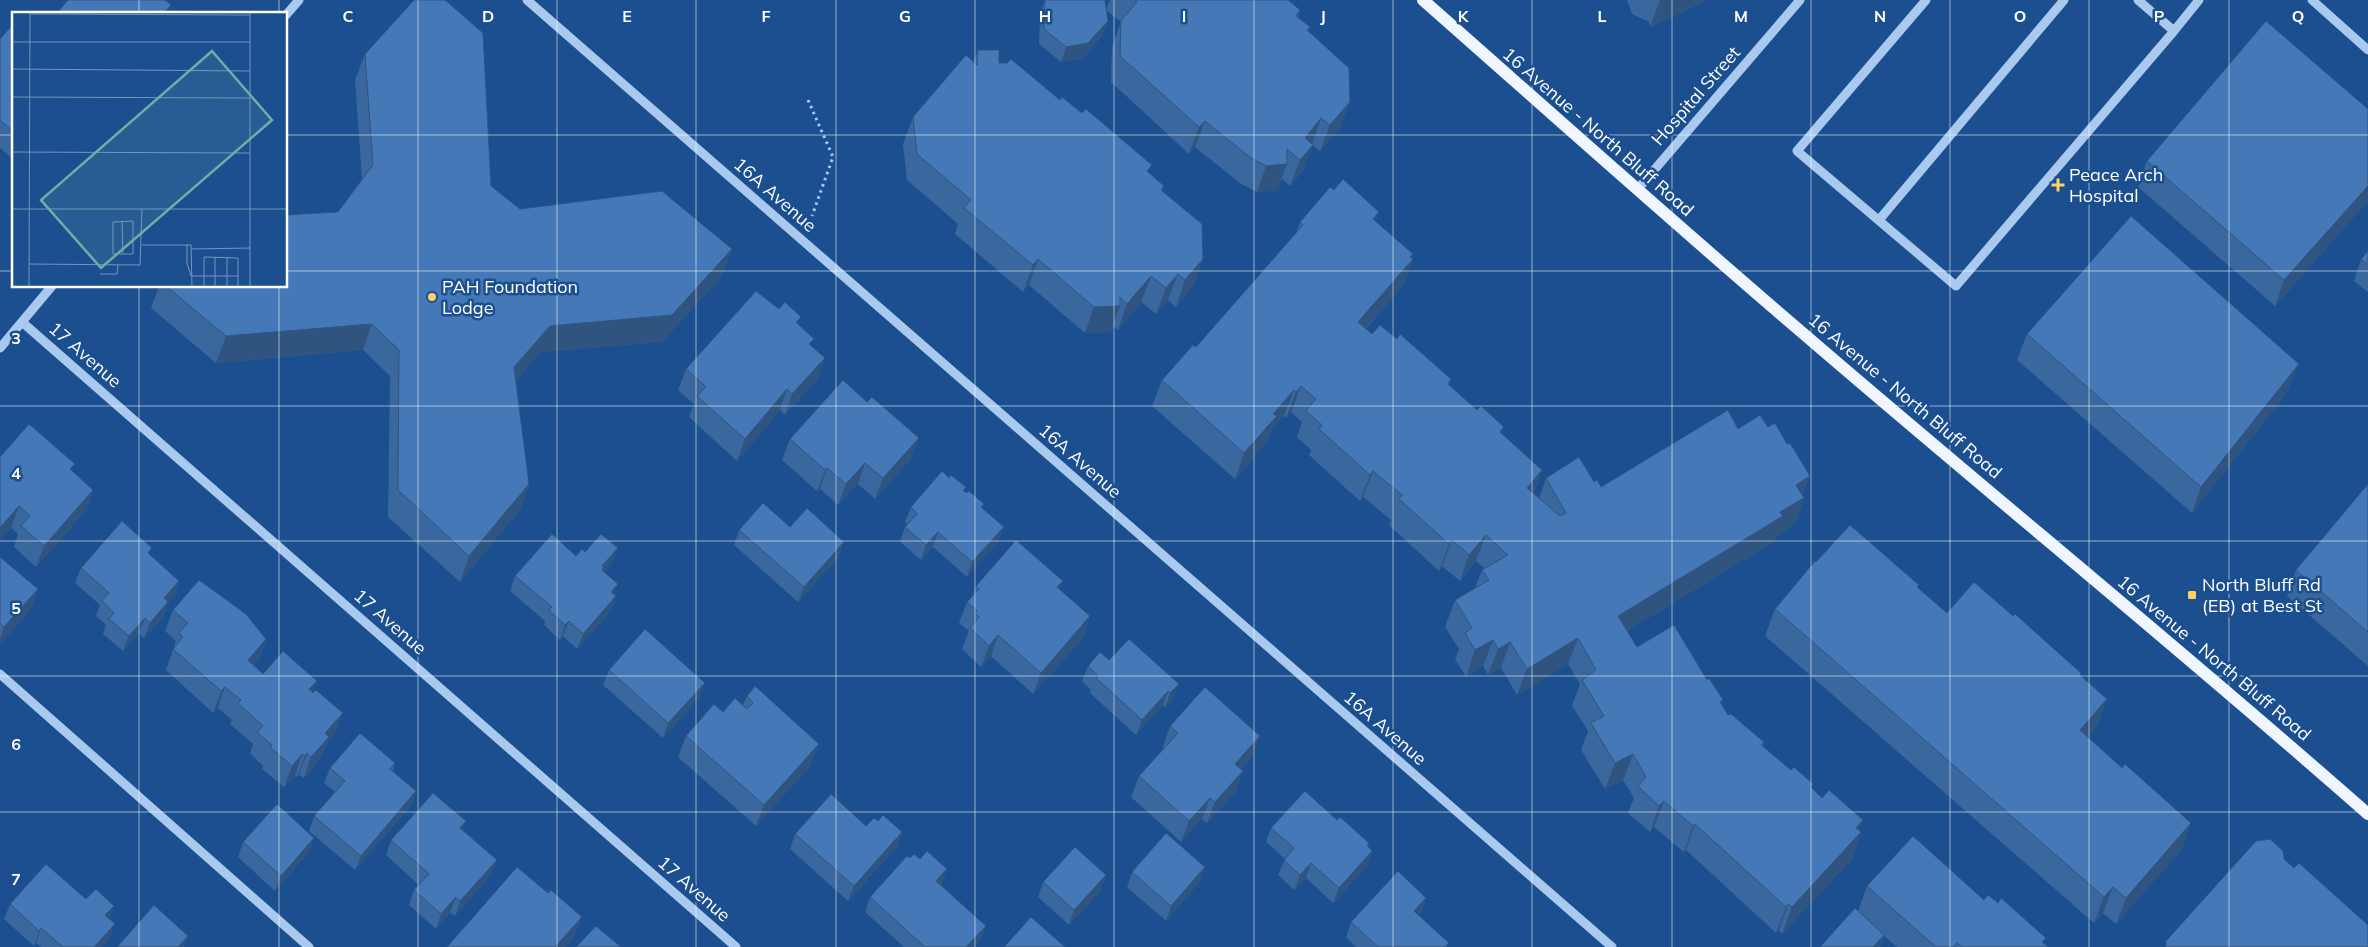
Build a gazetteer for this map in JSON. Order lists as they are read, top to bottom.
{
  "streets": {
    "main road": ["16 Avenue - North Bluff Road"],
    "street": ["Hospital Street", "16A Avenue", "17 Avenue"]
  },
  "crossings": [
    ["Hospital Street", "16 Avenue - North Bluff Road"]
  ],
  "places": {
    "health": ["Peace Arch Hospital"],
    "other": ["PAH Foundation Lodge"],
    "transit": ["North Bluff Rd (EB) at Best St"]
  },
  "grid": {
    "columns": [
      "C",
      "D",
      "E",
      "F",
      "G",
      "H",
      "I",
      "J",
      "K",
      "L",
      "M",
      "N",
      "O",
      "P",
      "Q"
    ],
    "rows": [
      "3",
      "4",
      "5",
      "6",
      "7"
    ]
  }
}
